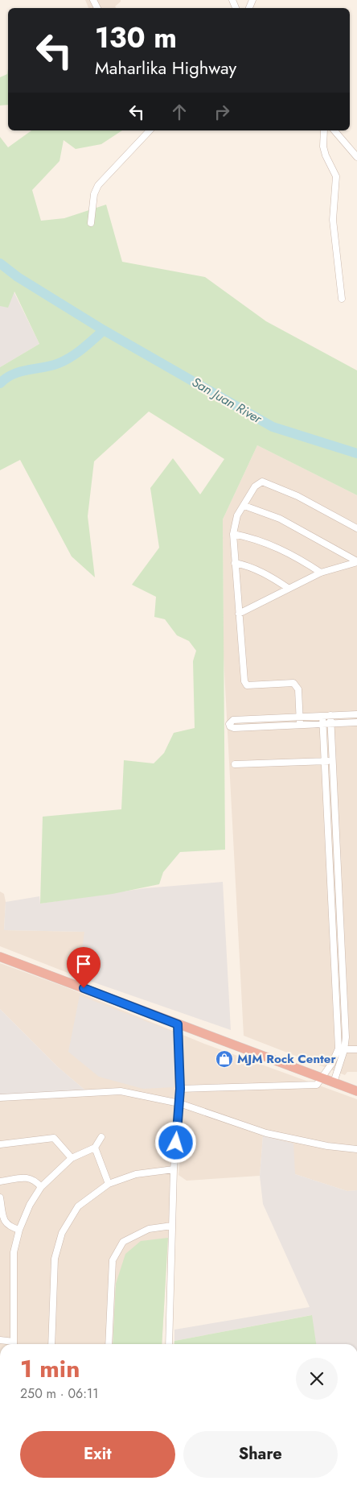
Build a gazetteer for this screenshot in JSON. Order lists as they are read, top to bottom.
{
  "water": ["San Juan River"],
  "places": {
    "shop": ["MJM Rock Center"]
  },
  "page": {
    "turn": ["130 m", "Maharlika Highway"],
    "heading": ["1 min", "250 m · 06:11"],
    "buttons": ["Exit", "Share"]
  }
}
